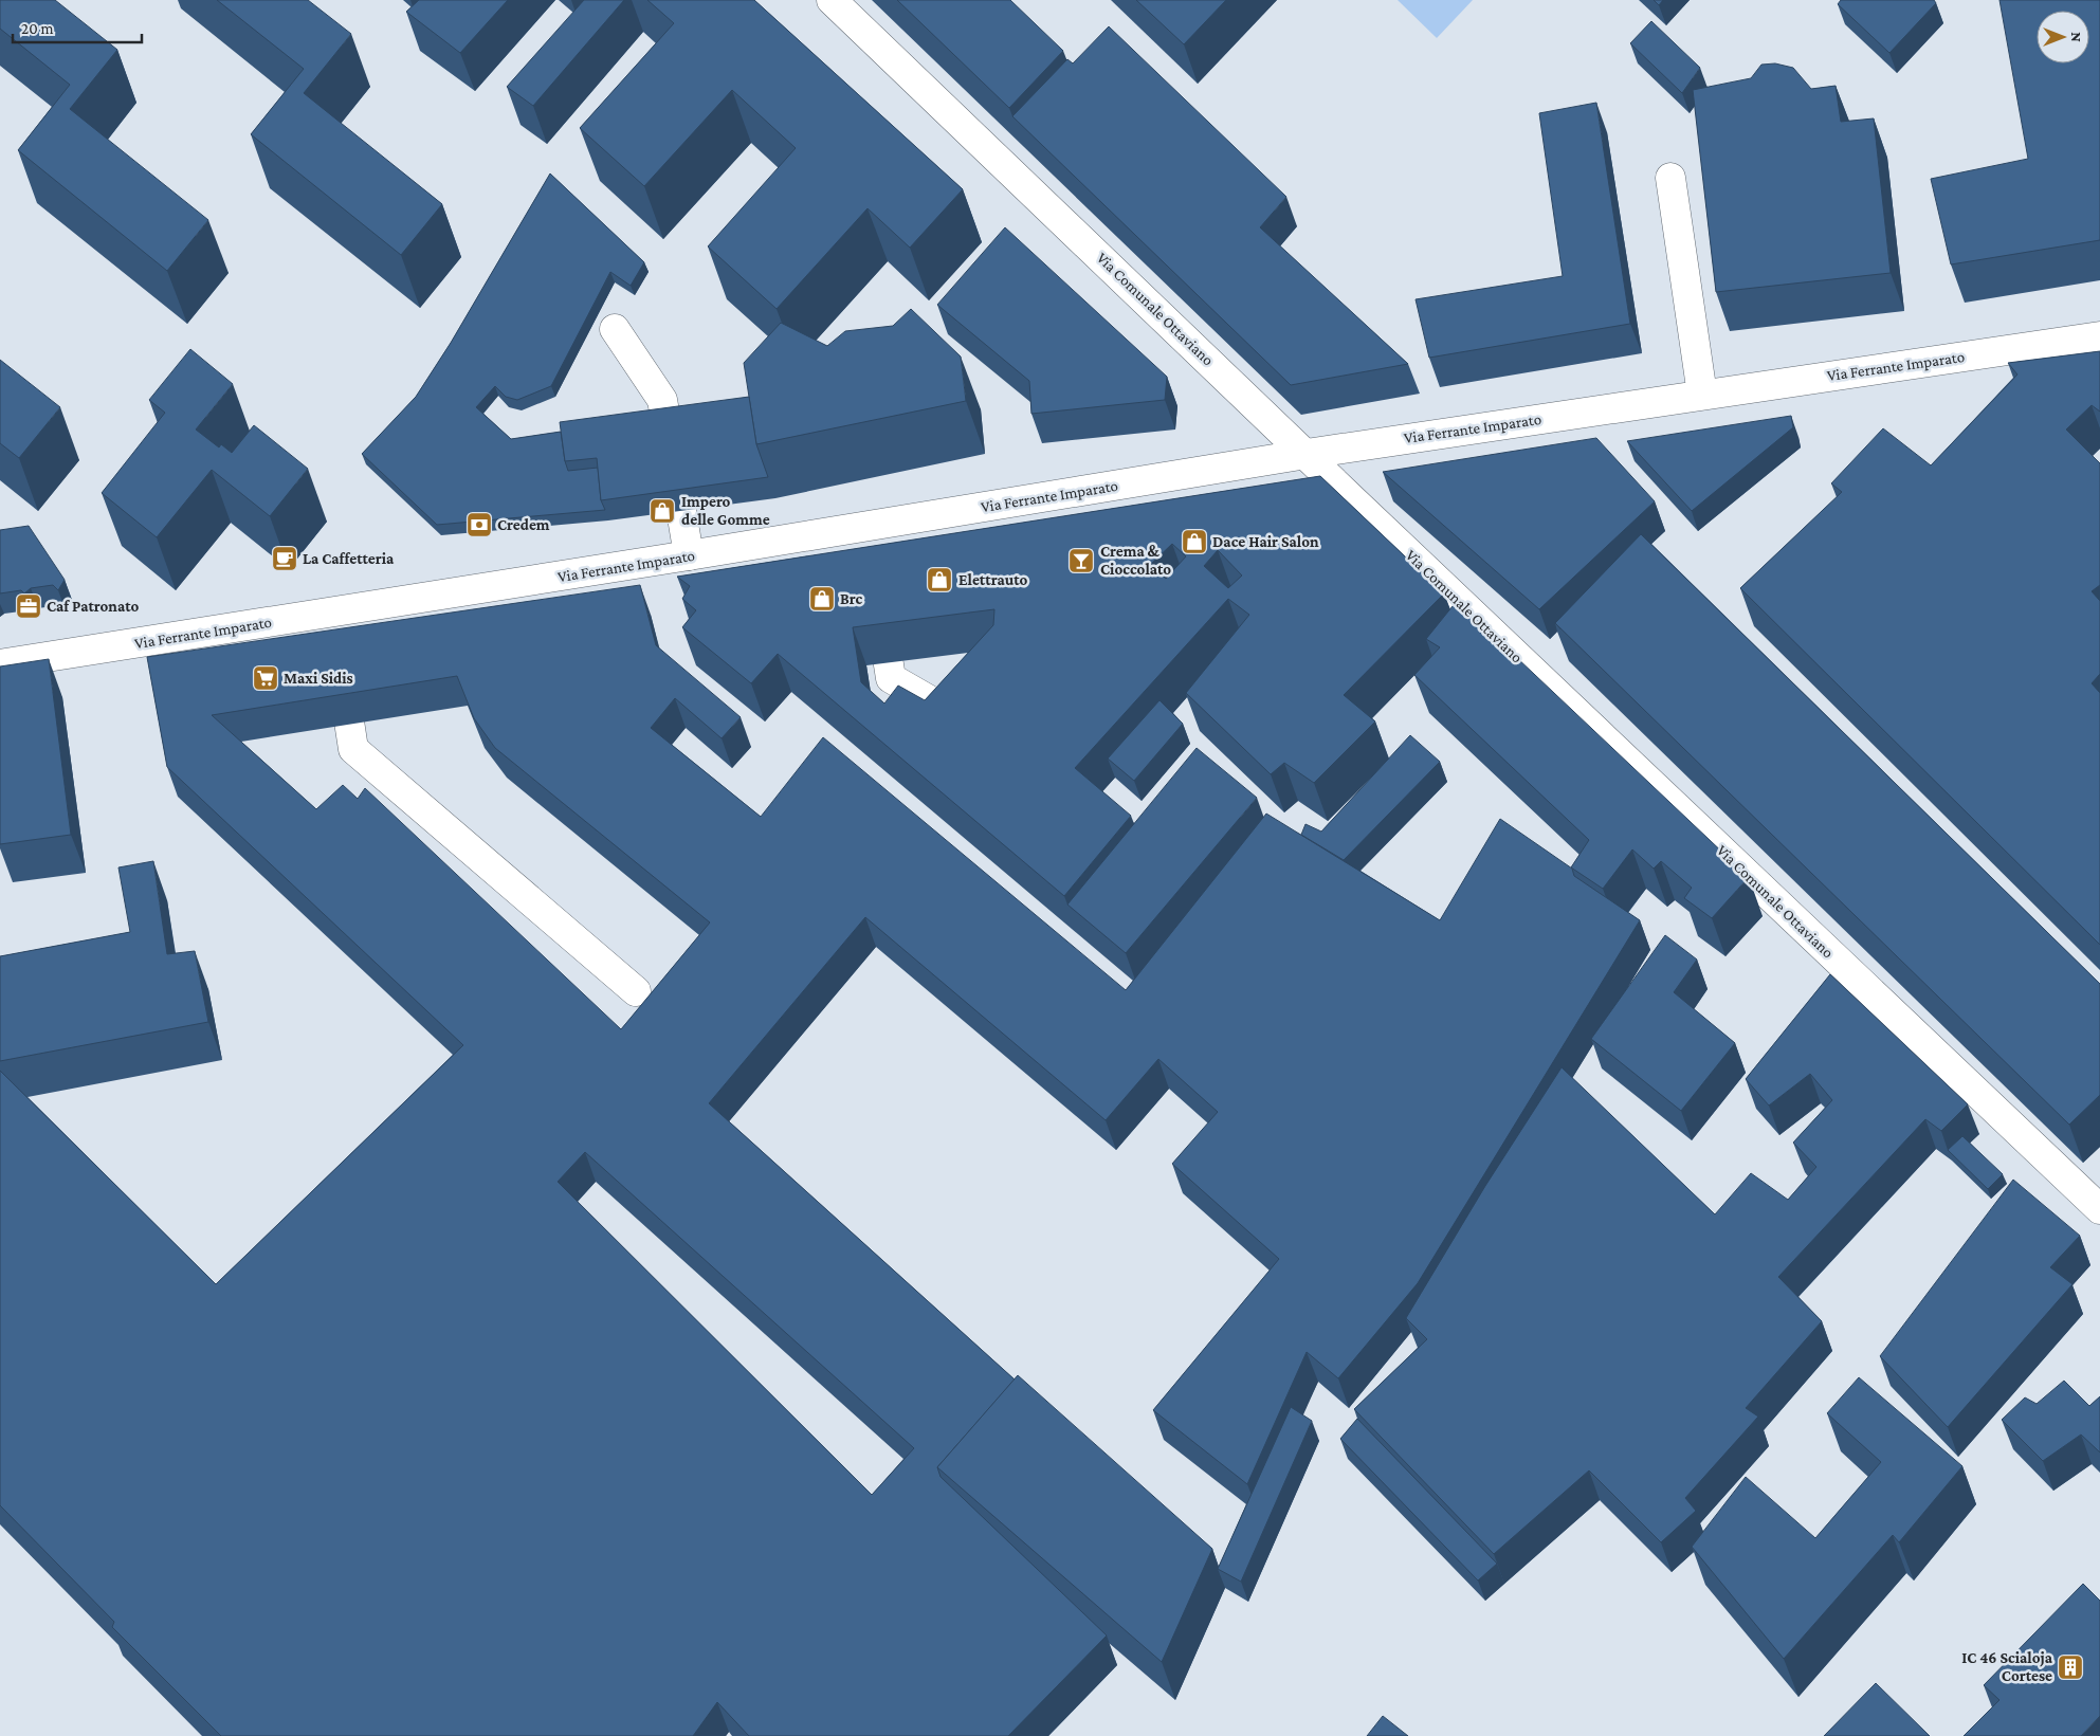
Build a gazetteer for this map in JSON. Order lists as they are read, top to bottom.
{
  "streets": {
    "street": ["Via Comunale Ottaviano", "Via Ferrante Imparato"]
  },
  "crossings": [
    ["Via Comunale Ottaviano", "Via Ferrante Imparato"]
  ],
  "places": {
    "shop": [
      "Impero delle Gomme",
      "Dace Hair Salon",
      "Elettrauto",
      "Brc"
    ],
    "bank": ["Credem"],
    "cafe": ["La Caffetteria"],
    "bar": ["Crema & Cioccolato"],
    "office": ["Caf Patronato"],
    "supermarket": ["Maxi Sidis"],
    "building": ["IC 46 Scialoja Cortese"]
  },
  "scale_bar": "20 m",
  "north": "right"
}
